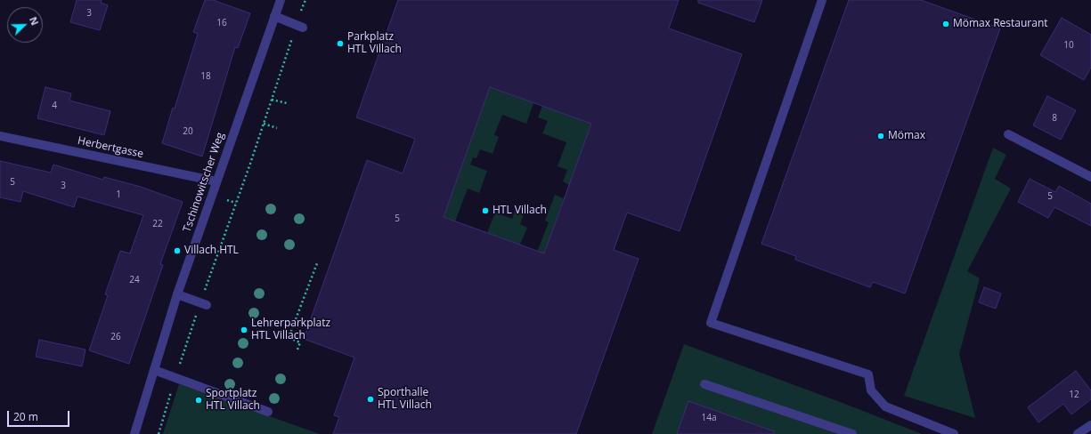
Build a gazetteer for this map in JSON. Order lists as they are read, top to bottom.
{
  "streets": {
    "street": ["Herbertgasse", "Tschinowitscher Weg"]
  },
  "crossings": [
    ["Herbertgasse", "Tschinowitscher Weg"]
  ],
  "places": [
    "Mömax Restaurant",
    "Parkplatz HTL Villach",
    "Mömax",
    "HTL Villach",
    "Villach HTL",
    "Lehrerparkplatz HTL Villach",
    "Sporthalle HTL Villach",
    "Sportplatz HTL Villach"
  ],
  "house_numbers": [
    "3",
    "16",
    "10",
    "18",
    "4",
    "8",
    "20",
    "5",
    "3",
    "1",
    "5",
    "5",
    "22",
    "24",
    "26",
    "12",
    "14a"
  ],
  "scale_bar": "20 m",
  "north": "top right"
}
